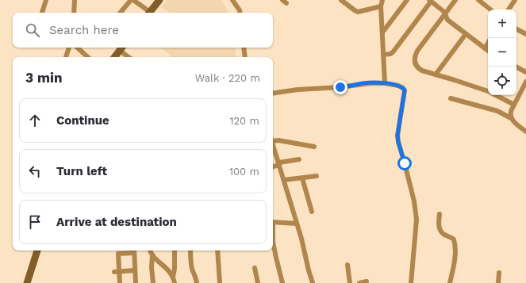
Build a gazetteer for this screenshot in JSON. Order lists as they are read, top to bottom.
{
  "page": {
    "map_buttons": ["+", "−"],
    "search": "Search here",
    "heading": ["3 min", "Walk · 220 m"],
    "list": [
      ["Continue", "120 m"],
      ["Turn left", "100 m"],
      "Arrive at destination"
    ]
  }
}
